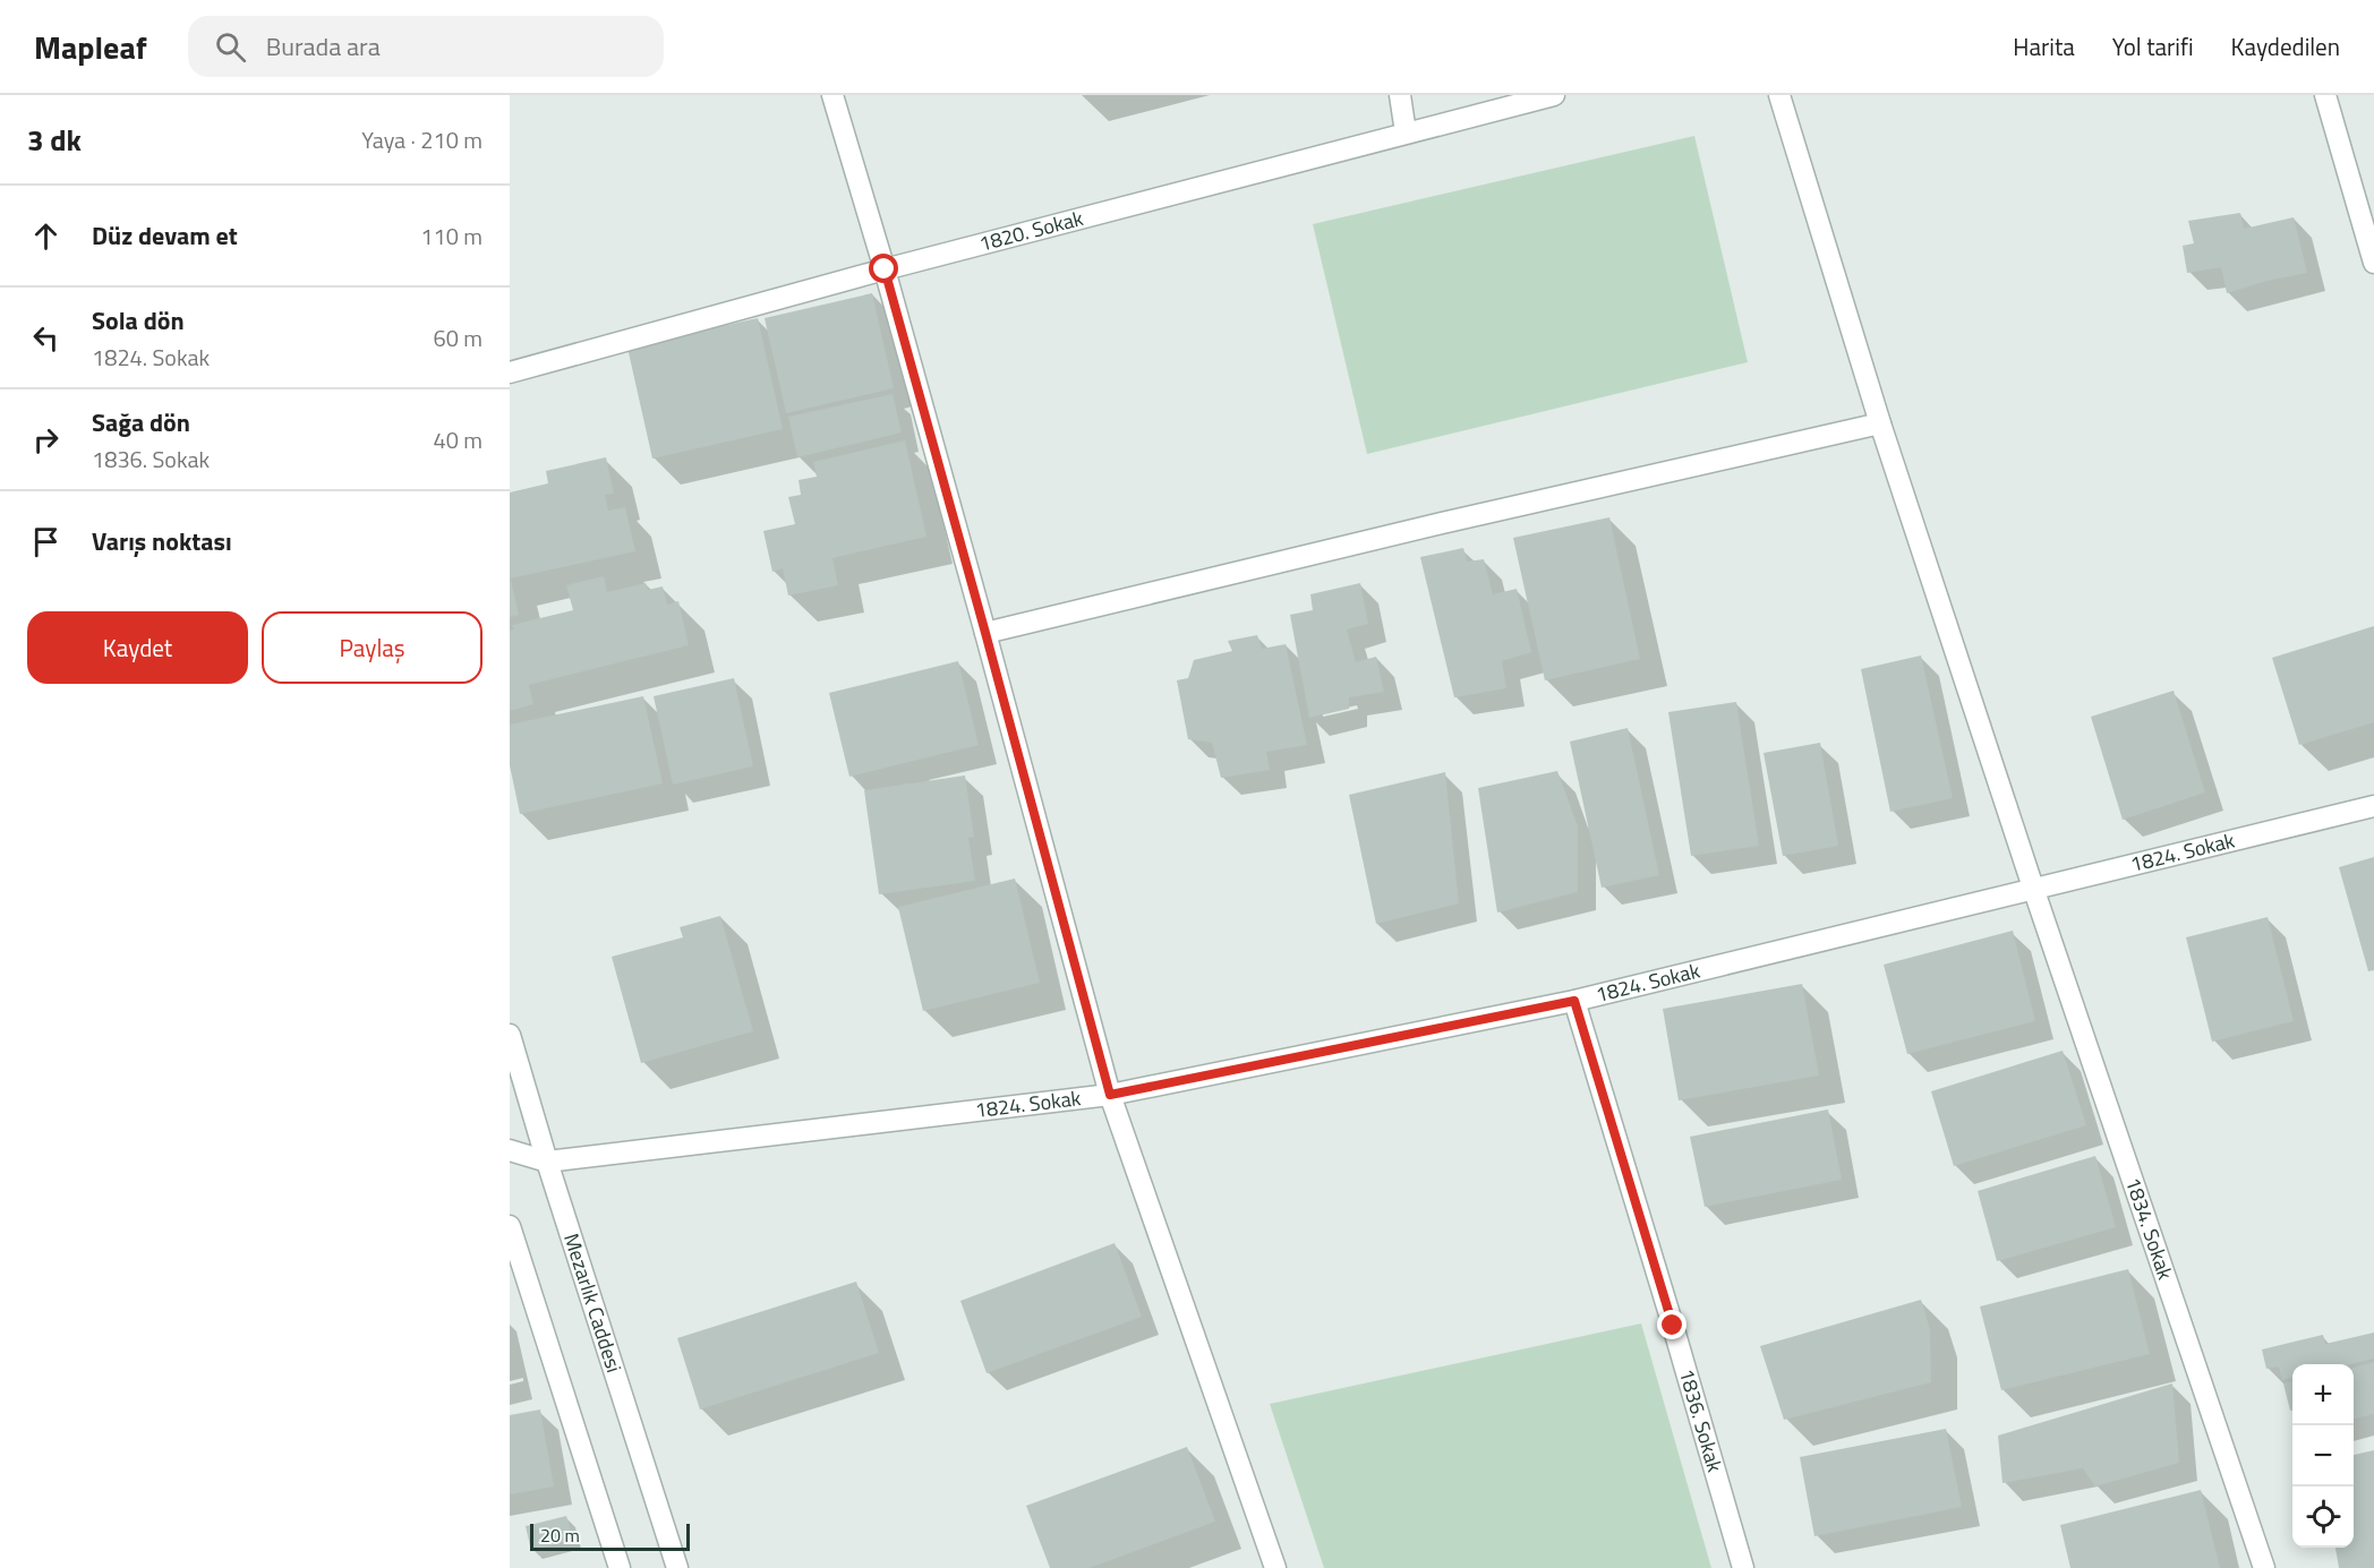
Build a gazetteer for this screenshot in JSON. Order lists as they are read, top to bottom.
{
  "streets": {
    "street": [
      "1820. Sokak",
      "1824. Sokak",
      "1834. Sokak",
      "Mezarlık Caddesi",
      "1836. Sokak"
    ]
  },
  "crossings": [
    ["1824. Sokak", "1834. Sokak"],
    ["1824. Sokak", "Mezarlık Caddesi"],
    ["1824. Sokak", "1836. Sokak"]
  ],
  "scale_bar": "20 m",
  "page": {
    "header": "Mapleaf",
    "search": "Burada ara",
    "nav": ["Harita", "Yol tarifi", "Kaydedilen"],
    "heading": ["3 dk", "Yaya · 210 m"],
    "list": [
      ["Düz devam et", "110 m"],
      ["Sola dön", "1824. Sokak", "60 m"],
      ["Sağa dön", "1836. Sokak", "40 m"],
      "Varış noktası"
    ],
    "buttons": ["Kaydet", "Paylaş"],
    "map_buttons": ["+", "−"],
    "scale": "20 m"
  }
}
